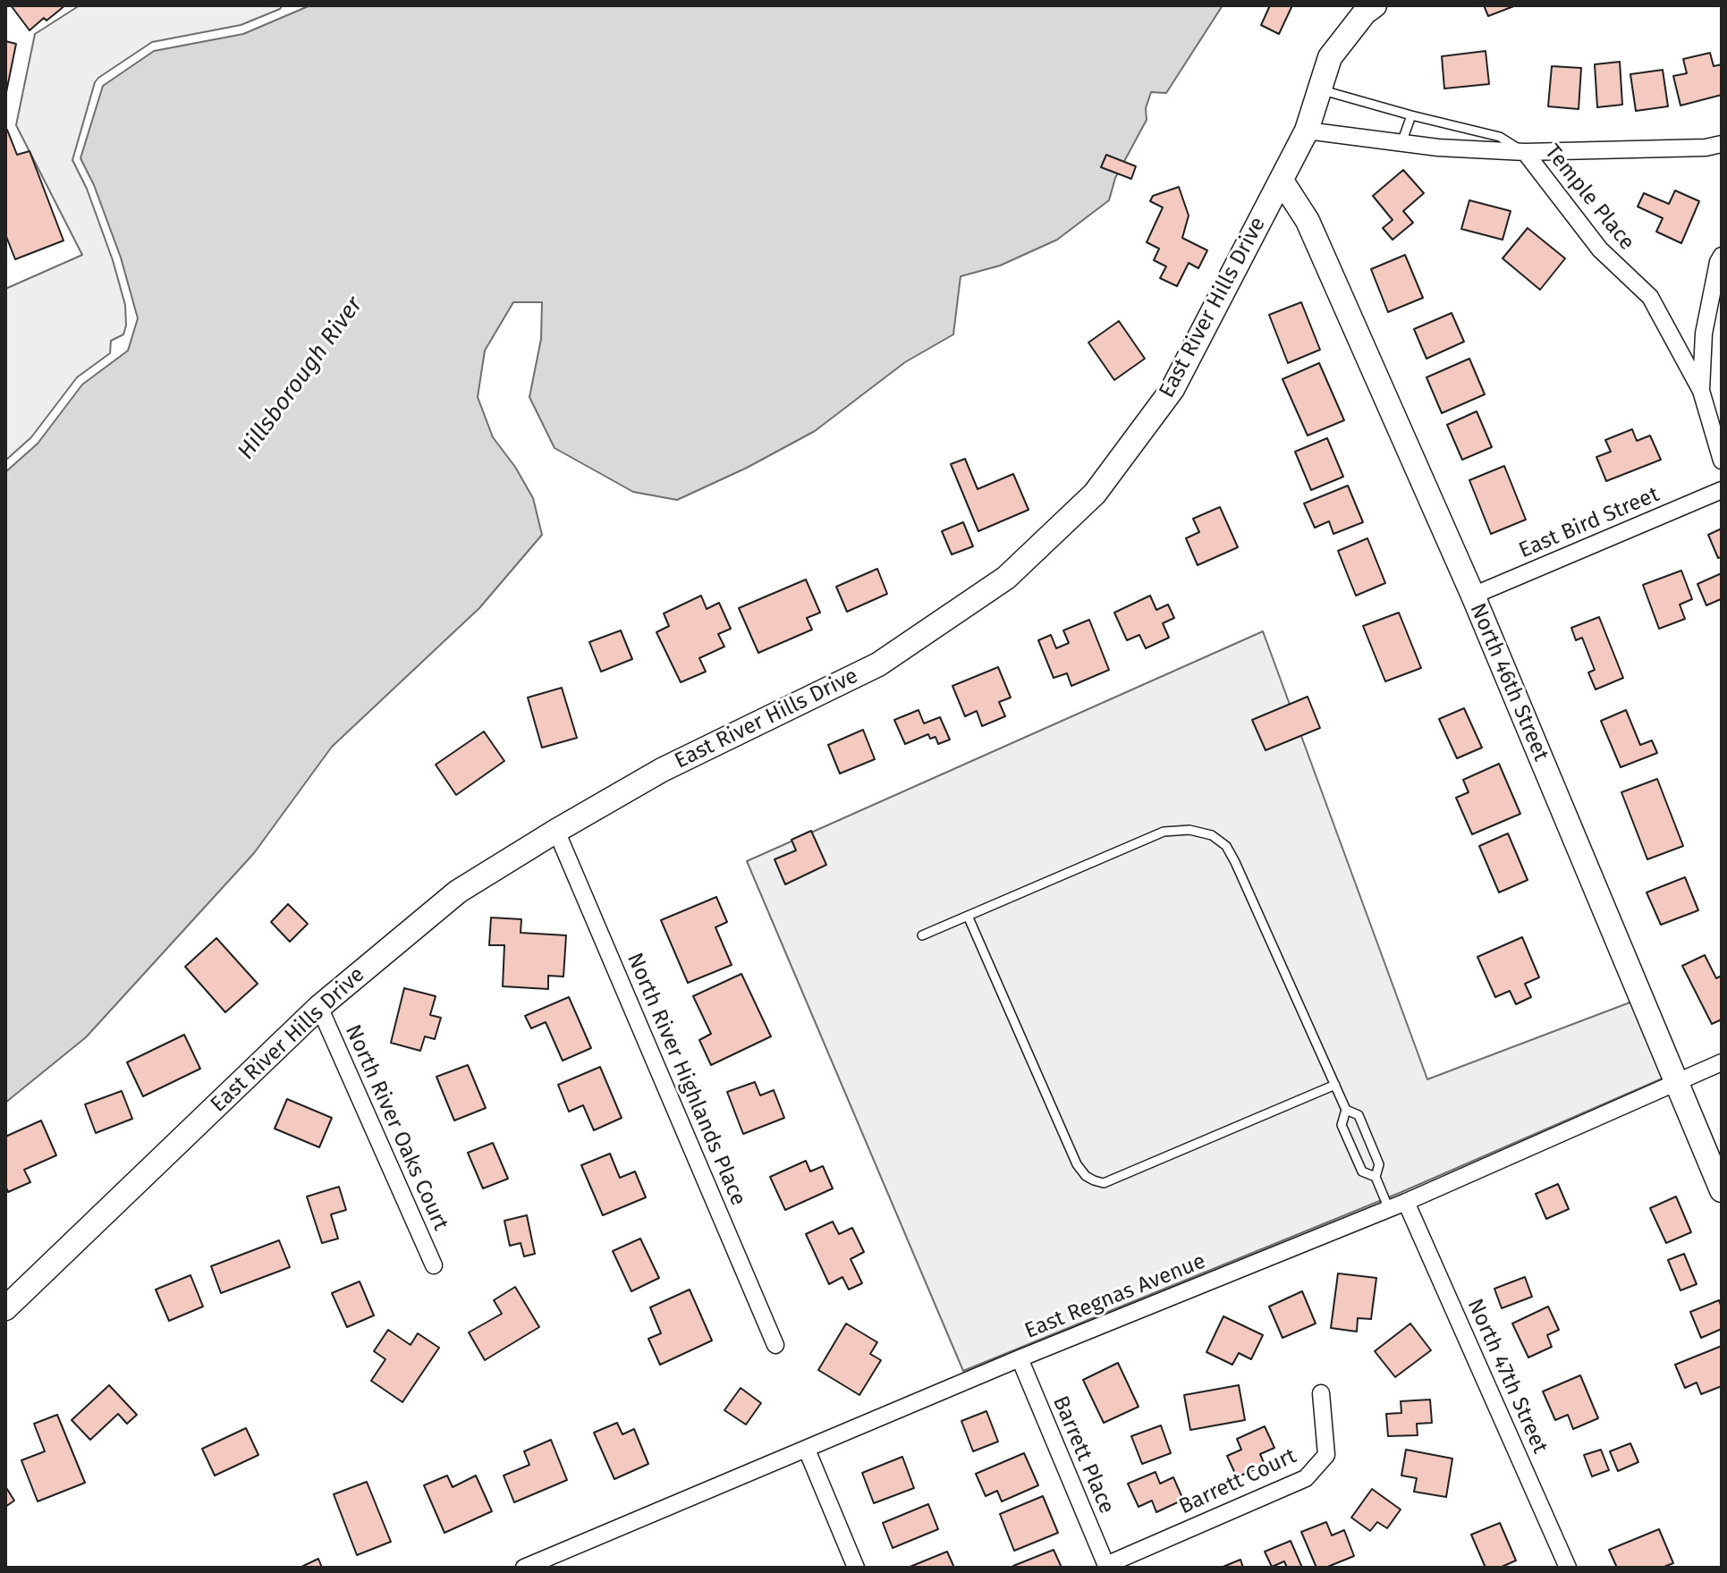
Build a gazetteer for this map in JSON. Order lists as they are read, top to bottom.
{
  "streets": {
    "street": [
      "Temple Place",
      "East River Hills Drive",
      "East Bird Street",
      "North 46th Street",
      "North River Highlands Place",
      "North River Oaks Court",
      "East Regnas Avenue",
      "North 47th Street",
      "Barrett Place",
      "Barrett Court"
    ]
  },
  "crossings": [
    ["Temple Place", "East River Hills Drive"],
    ["East River Hills Drive", "North 46th Street"],
    ["East River Hills Drive", "North River Highlands Place"],
    ["East River Hills Drive", "North River Oaks Court"],
    ["East Bird Street", "North 46th Street"],
    ["North 46th Street", "East Regnas Avenue"],
    ["East Regnas Avenue", "North 47th Street"],
    ["East Regnas Avenue", "Barrett Place"],
    ["Barrett Place", "Barrett Court"]
  ],
  "water": ["Hillsborough River"]
}
